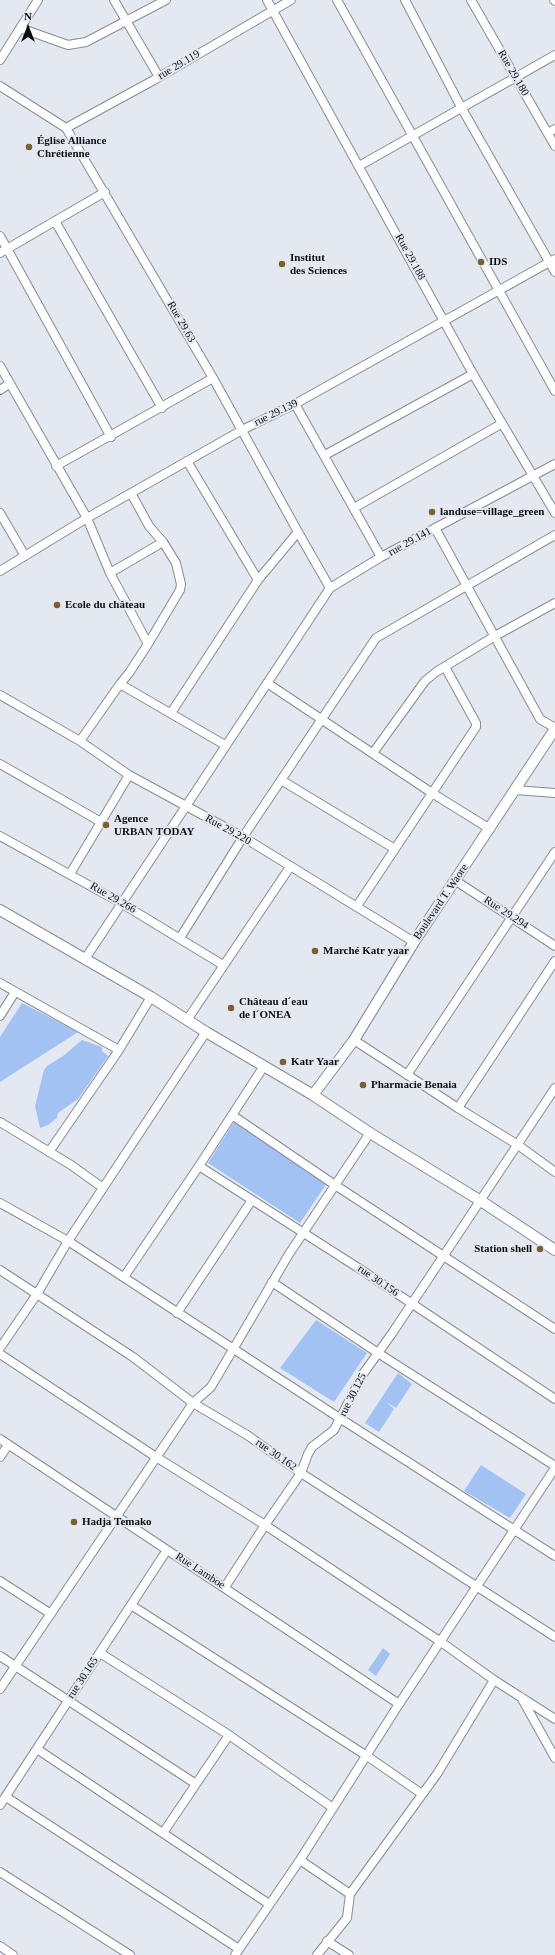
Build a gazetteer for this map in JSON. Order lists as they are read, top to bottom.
{
  "streets": {
    "street": [
      "rue 29.119",
      "Rue 29.180",
      "Rue 29.188",
      "Rue 29.63",
      "rue 29.139",
      "rue 29.141",
      "Rue 29.220",
      "Rue 29.266",
      "Boulevard T. Waore",
      "Rue 29.294",
      "rue 30.156",
      "rue 30.125",
      "rue 30.162",
      "Rue Lamboe",
      "rue 30.165"
    ]
  },
  "crossings": [
    ["rue 29.119", "Rue 29.188"],
    ["rue 29.119", "Rue 29.63"],
    ["Rue 29.188", "rue 29.139"],
    ["Rue 29.188", "rue 29.141"],
    ["Rue 29.63", "rue 29.139"],
    ["Rue 29.63", "rue 29.141"],
    ["Rue 29.220", "Boulevard T. Waore"],
    ["Boulevard T. Waore", "Rue 29.294"],
    ["rue 30.156", "rue 30.125"],
    ["rue 30.125", "rue 30.162"],
    ["rue 30.125", "Rue Lamboe"],
    ["Rue Lamboe", "rue 30.165"]
  ],
  "places": [
    "Église Alliance Chrétienne",
    "IDS",
    "Institut des Sciences",
    "landuse=village_green",
    "Ecole du château",
    "Agence URBAN TODAY",
    "Marché Katr yaar",
    "Château d´eau de l´ONEA",
    "Katr Yaar",
    "Pharmacie Benaia",
    "Station shell",
    "Hadja Temako"
  ],
  "north": "top"
}
